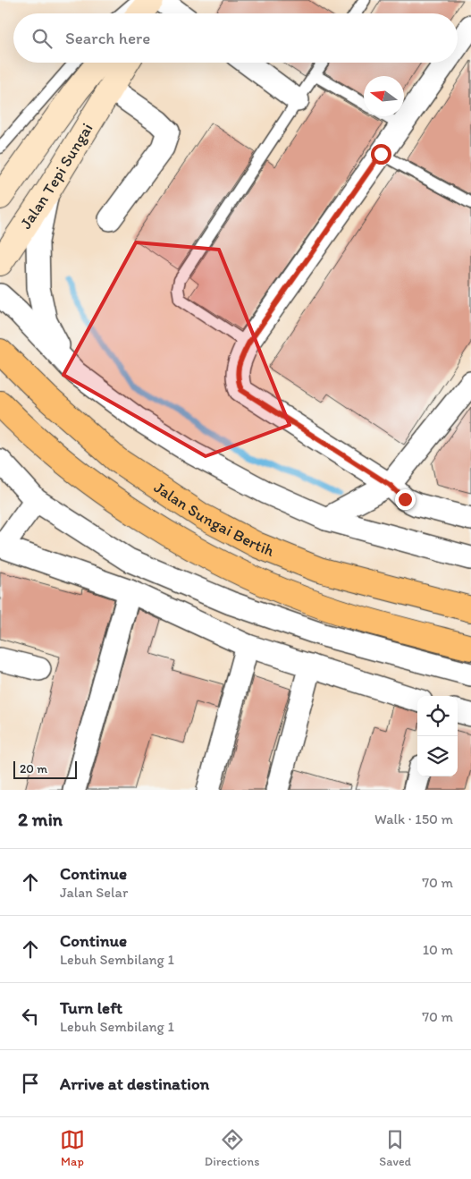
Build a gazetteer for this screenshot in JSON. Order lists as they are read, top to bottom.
{
  "streets": {
    "main road": ["Jalan Tepi Sungai", "Jalan Sungai Bertih"]
  },
  "scale_bar": "20 m",
  "north": "left",
  "page": {
    "search": "Search here",
    "scale": "20 m",
    "heading": ["2 min", "Walk · 150 m"],
    "list": [
      ["Continue", "Jalan Selar", "70 m"],
      ["Continue", "Lebuh Sembilang 1", "10 m"],
      ["Turn left", "Lebuh Sembilang 1", "70 m"],
      "Arrive at destination"
    ],
    "nav": ["Map", "Directions", "Saved"]
  }
}
